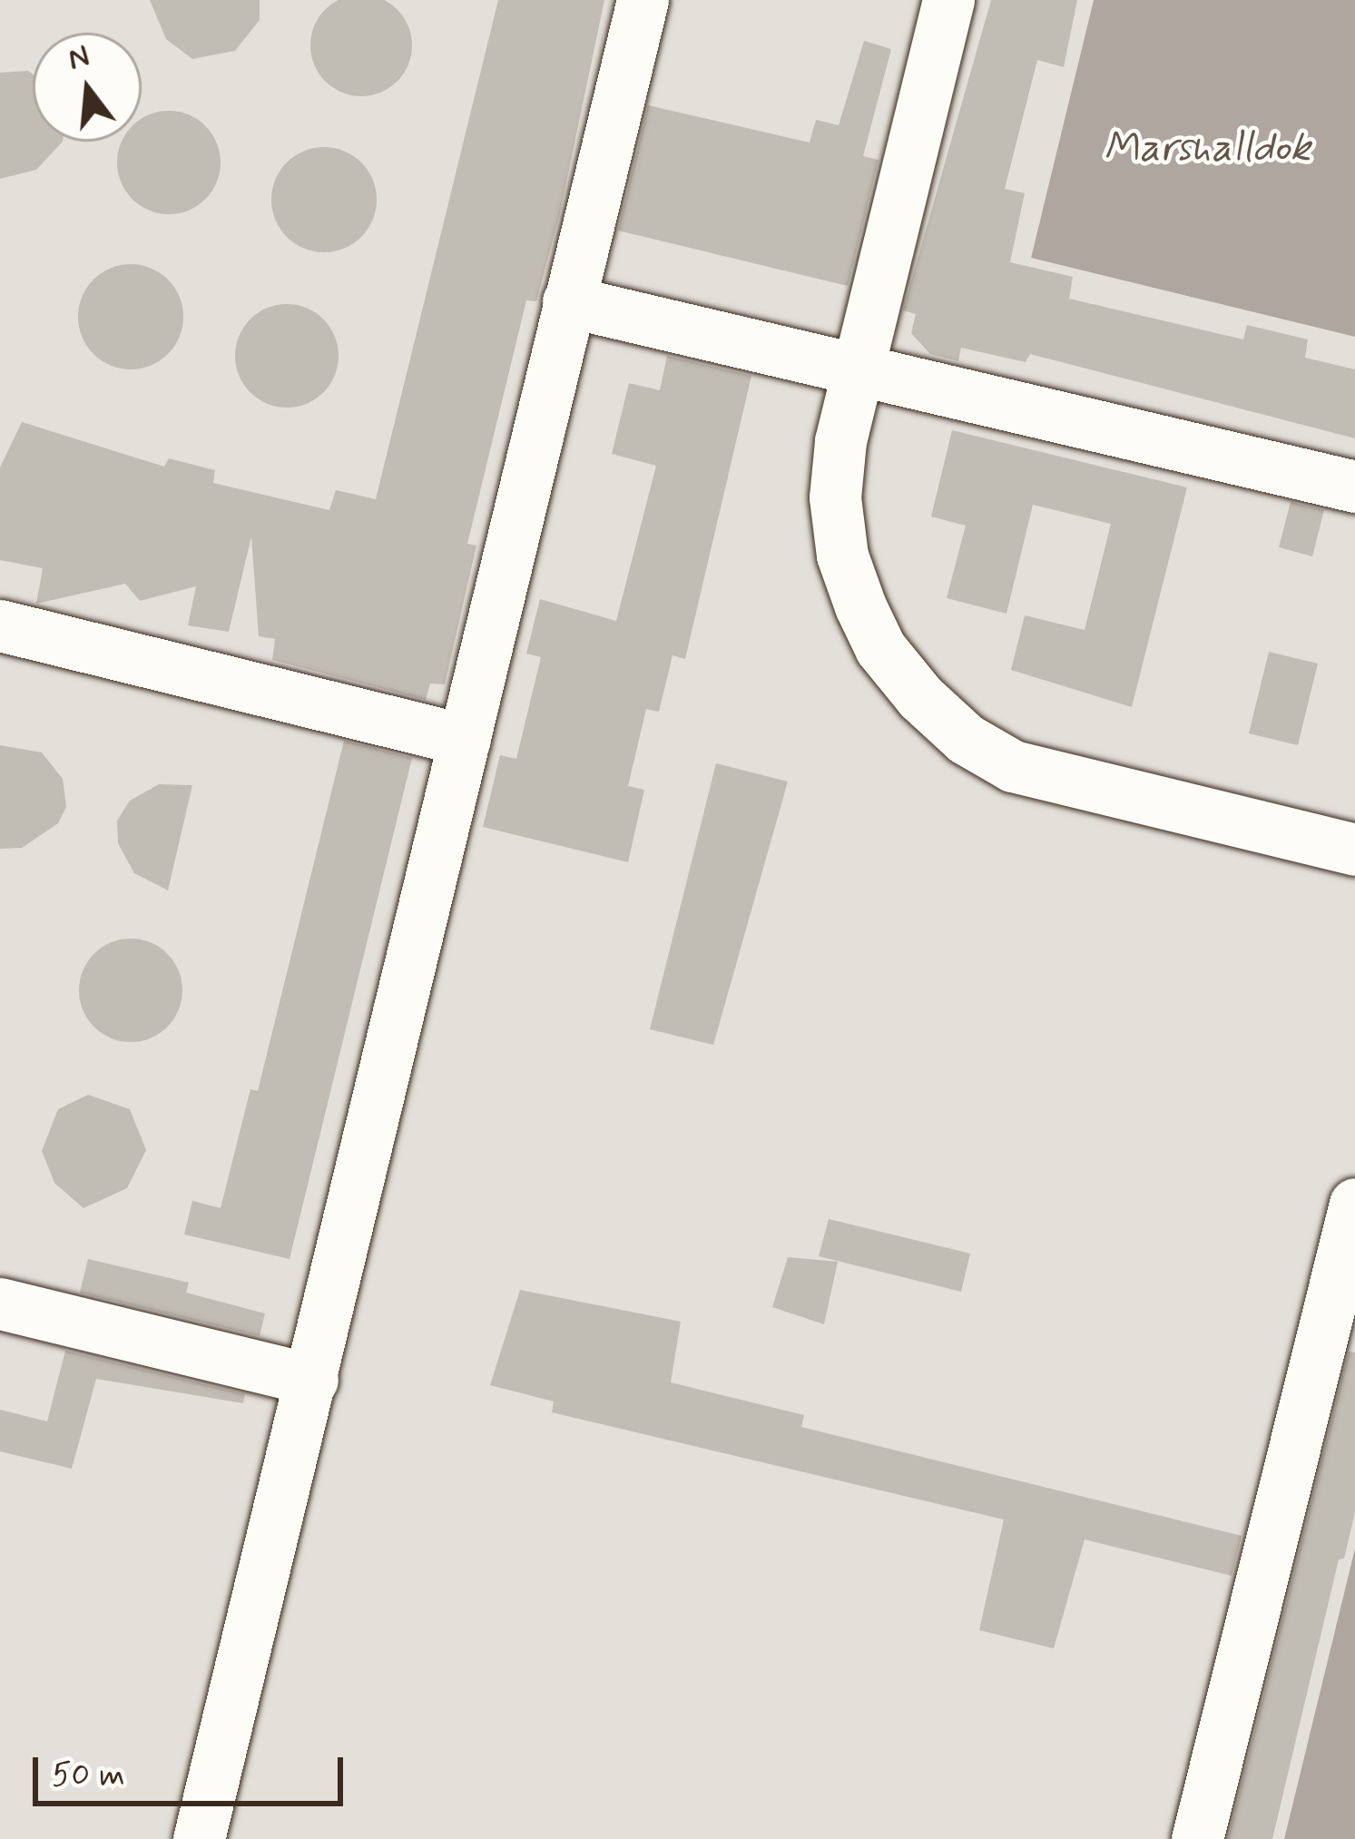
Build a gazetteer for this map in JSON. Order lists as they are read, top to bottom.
{
  "water": ["Marshalldok"],
  "scale_bar": "50 m",
  "north": "top"
}
